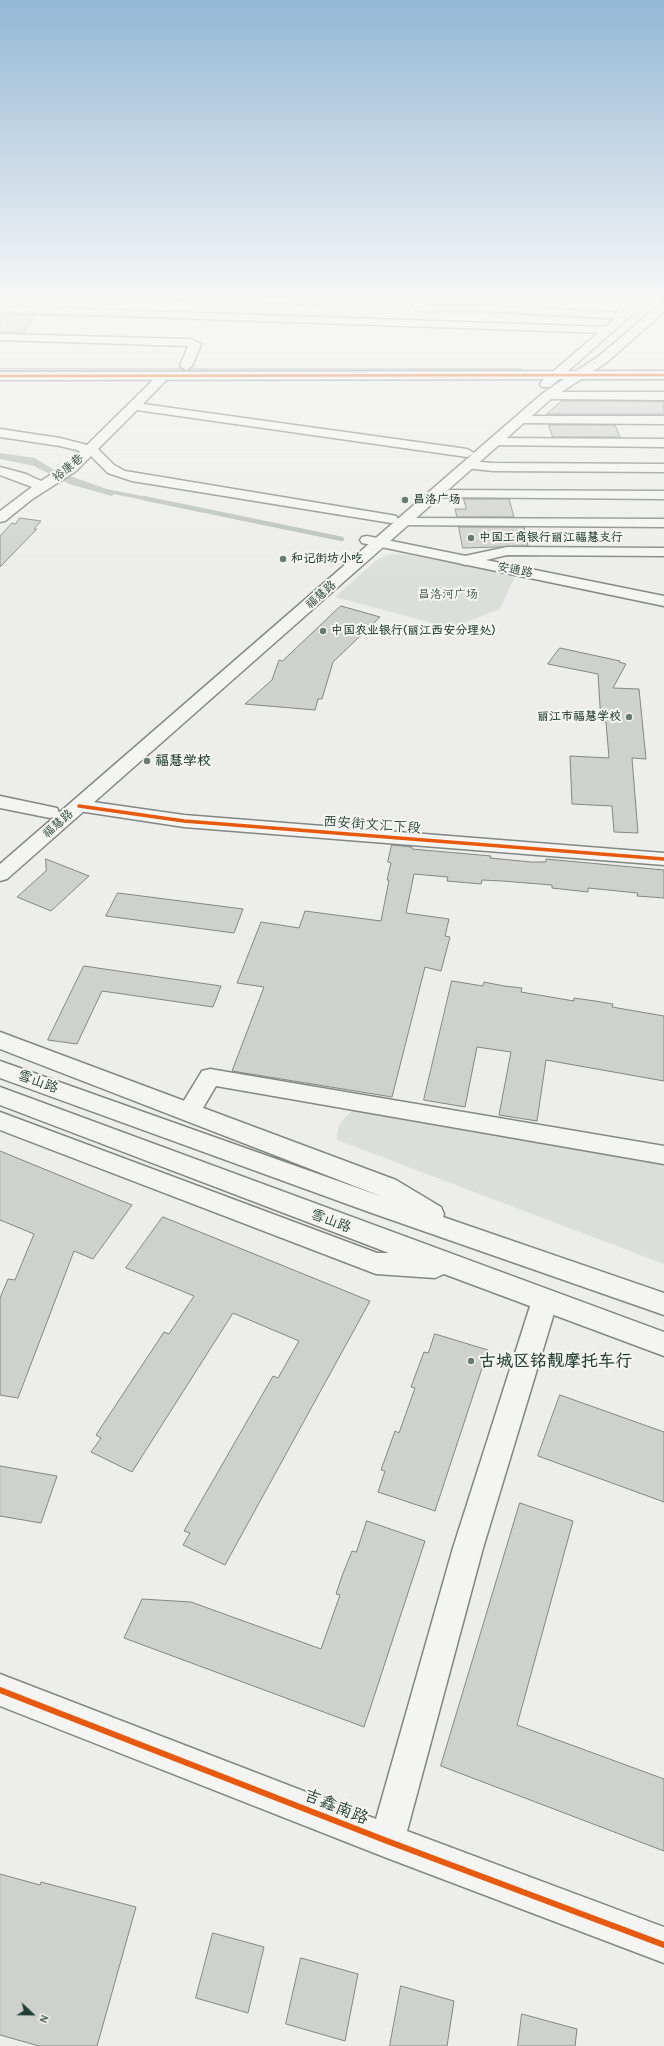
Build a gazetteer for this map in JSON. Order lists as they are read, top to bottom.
{
  "streets": {
    "street": [
      "裕康巷",
      "安通路",
      "福慧路",
      "西安街文汇下段",
      "雪山路",
      "吉鑫南路"
    ]
  },
  "crossings": [
    ["安通路", "福慧路"],
    ["福慧路", "西安街文汇下段"]
  ],
  "parks": ["昌洛河广场"],
  "places": [
    "昌洛广场",
    "中国工商银行丽江福慧支行",
    "和记街坊小吃",
    "中国农业银行(丽江西安分理处)",
    "丽江市福慧学校",
    "福慧学校",
    "古城区铭靓摩托车行"
  ],
  "north": "right"
}
